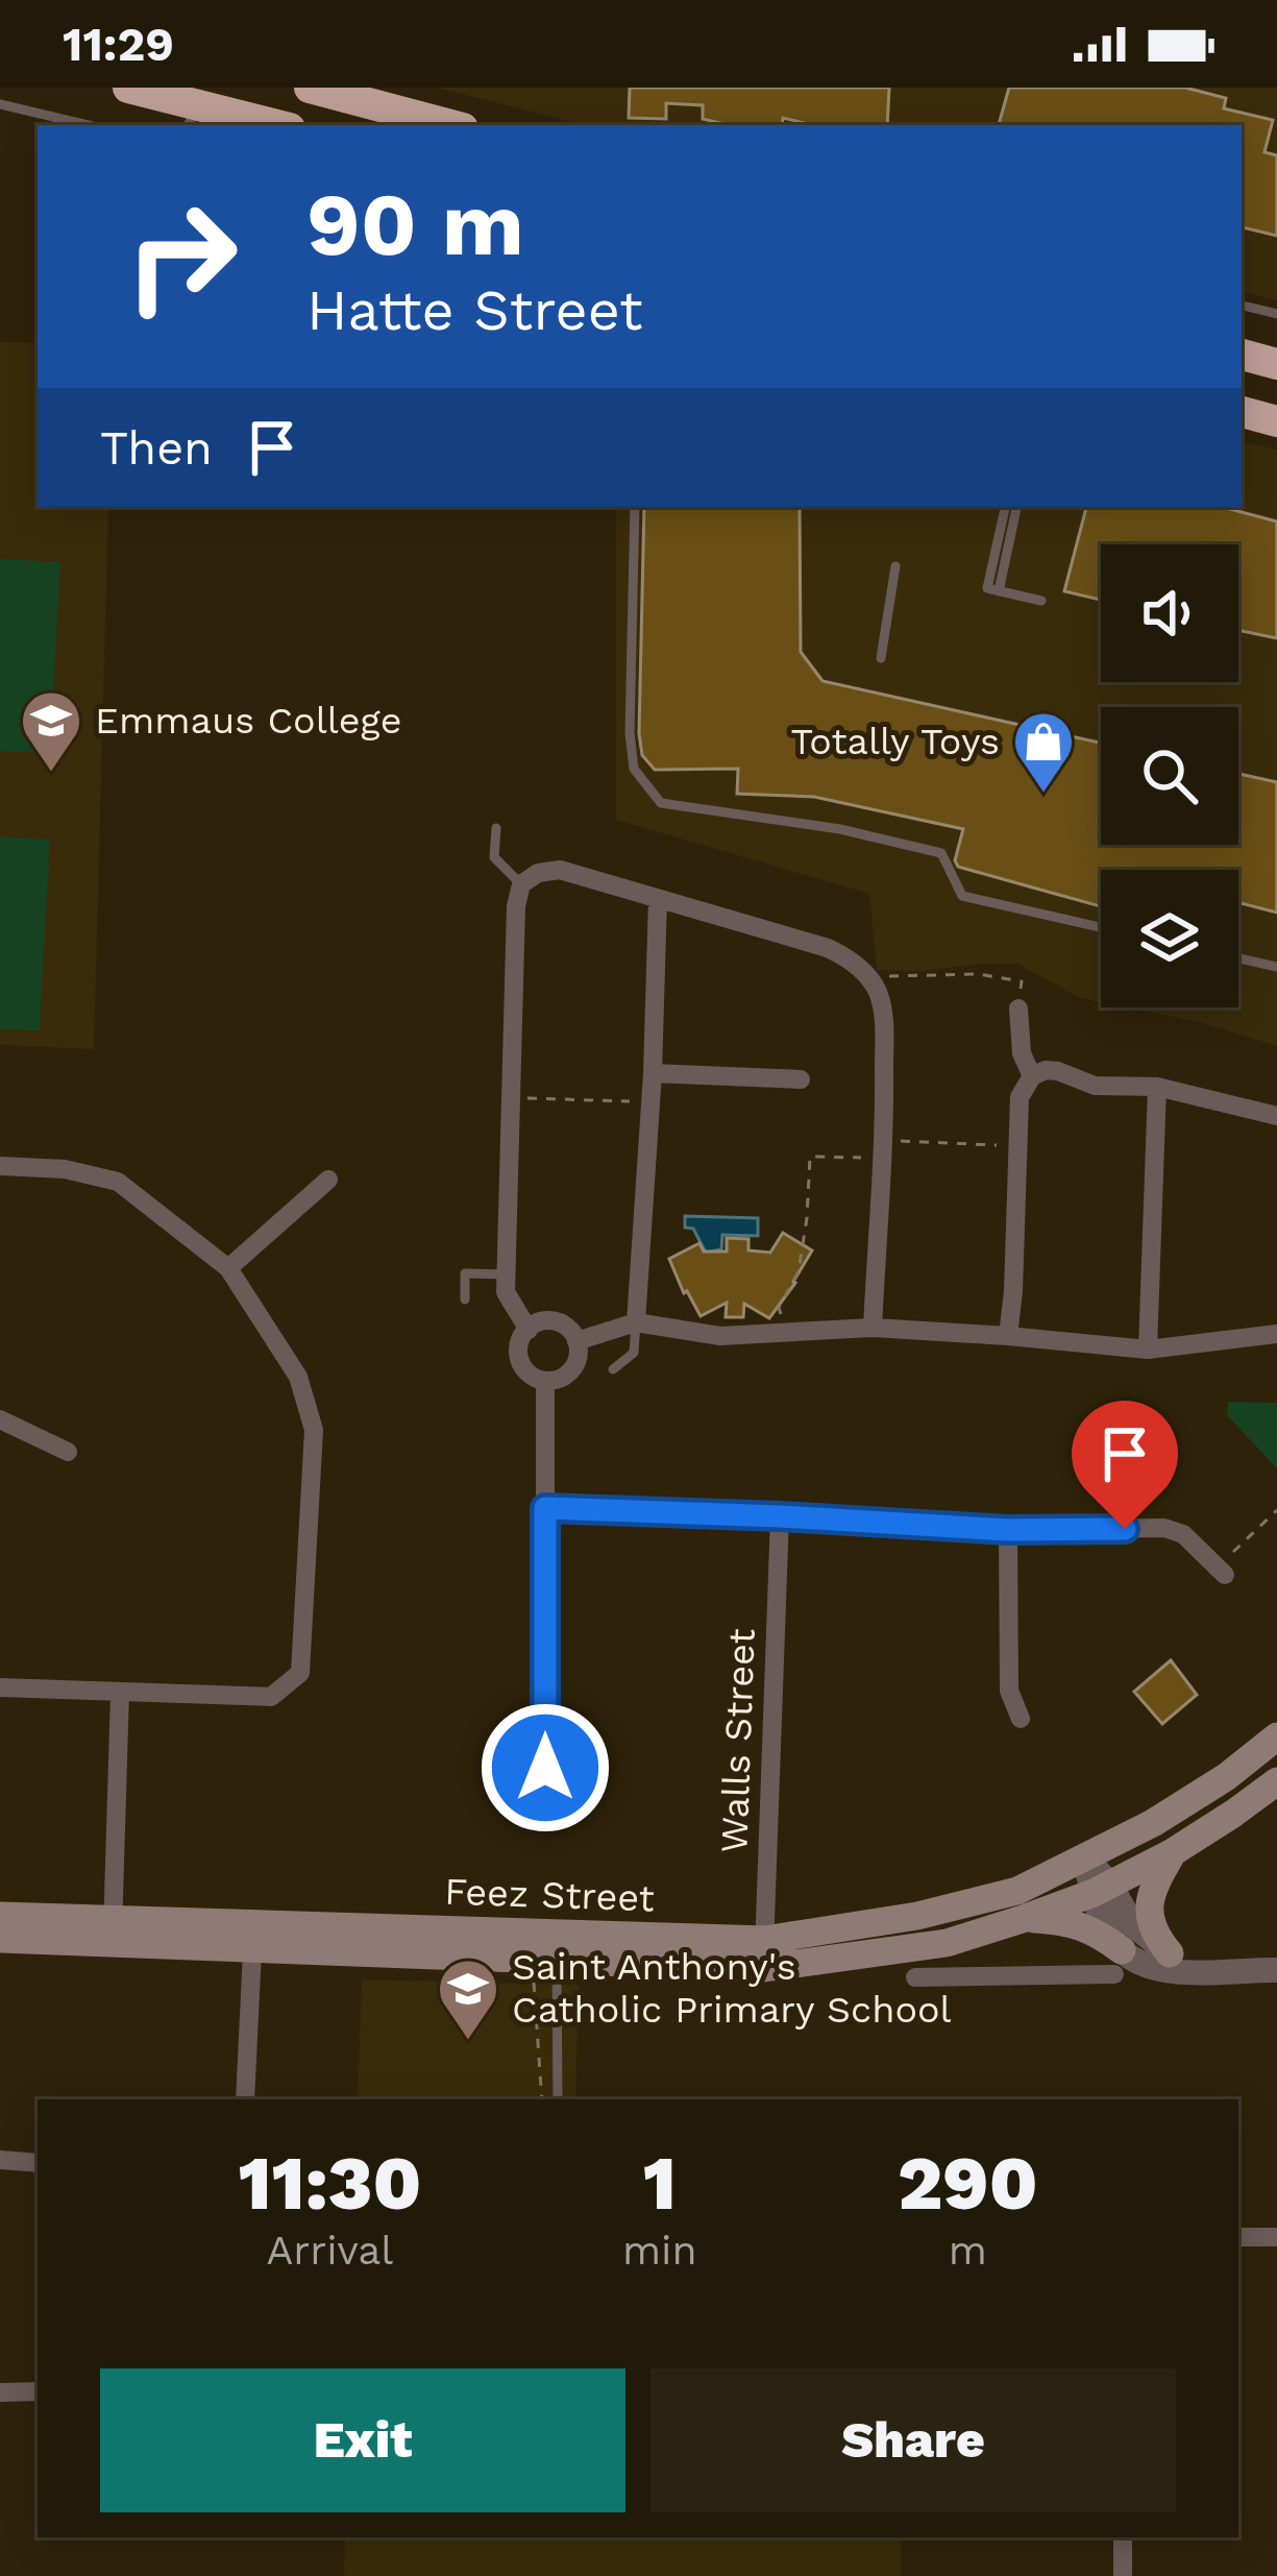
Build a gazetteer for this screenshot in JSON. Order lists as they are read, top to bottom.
{
  "streets": {
    "main road": ["Feez Street"],
    "street": ["Walls Street"]
  },
  "crossings": [
    ["Walls Street", "Feez Street"]
  ],
  "places": {
    "school or university": ["Emmaus College", "Saint Anthony's Catholic Primary School"],
    "shop": ["Totally Toys"]
  },
  "page": {
    "status": "11:29",
    "turn": ["90 m", "Hatte Street"],
    "then": "Then",
    "eta": [
      "11:30",
      "Arrival",
      "1",
      "min",
      "290",
      "m"
    ],
    "buttons": ["Exit", "Share"]
  }
}
